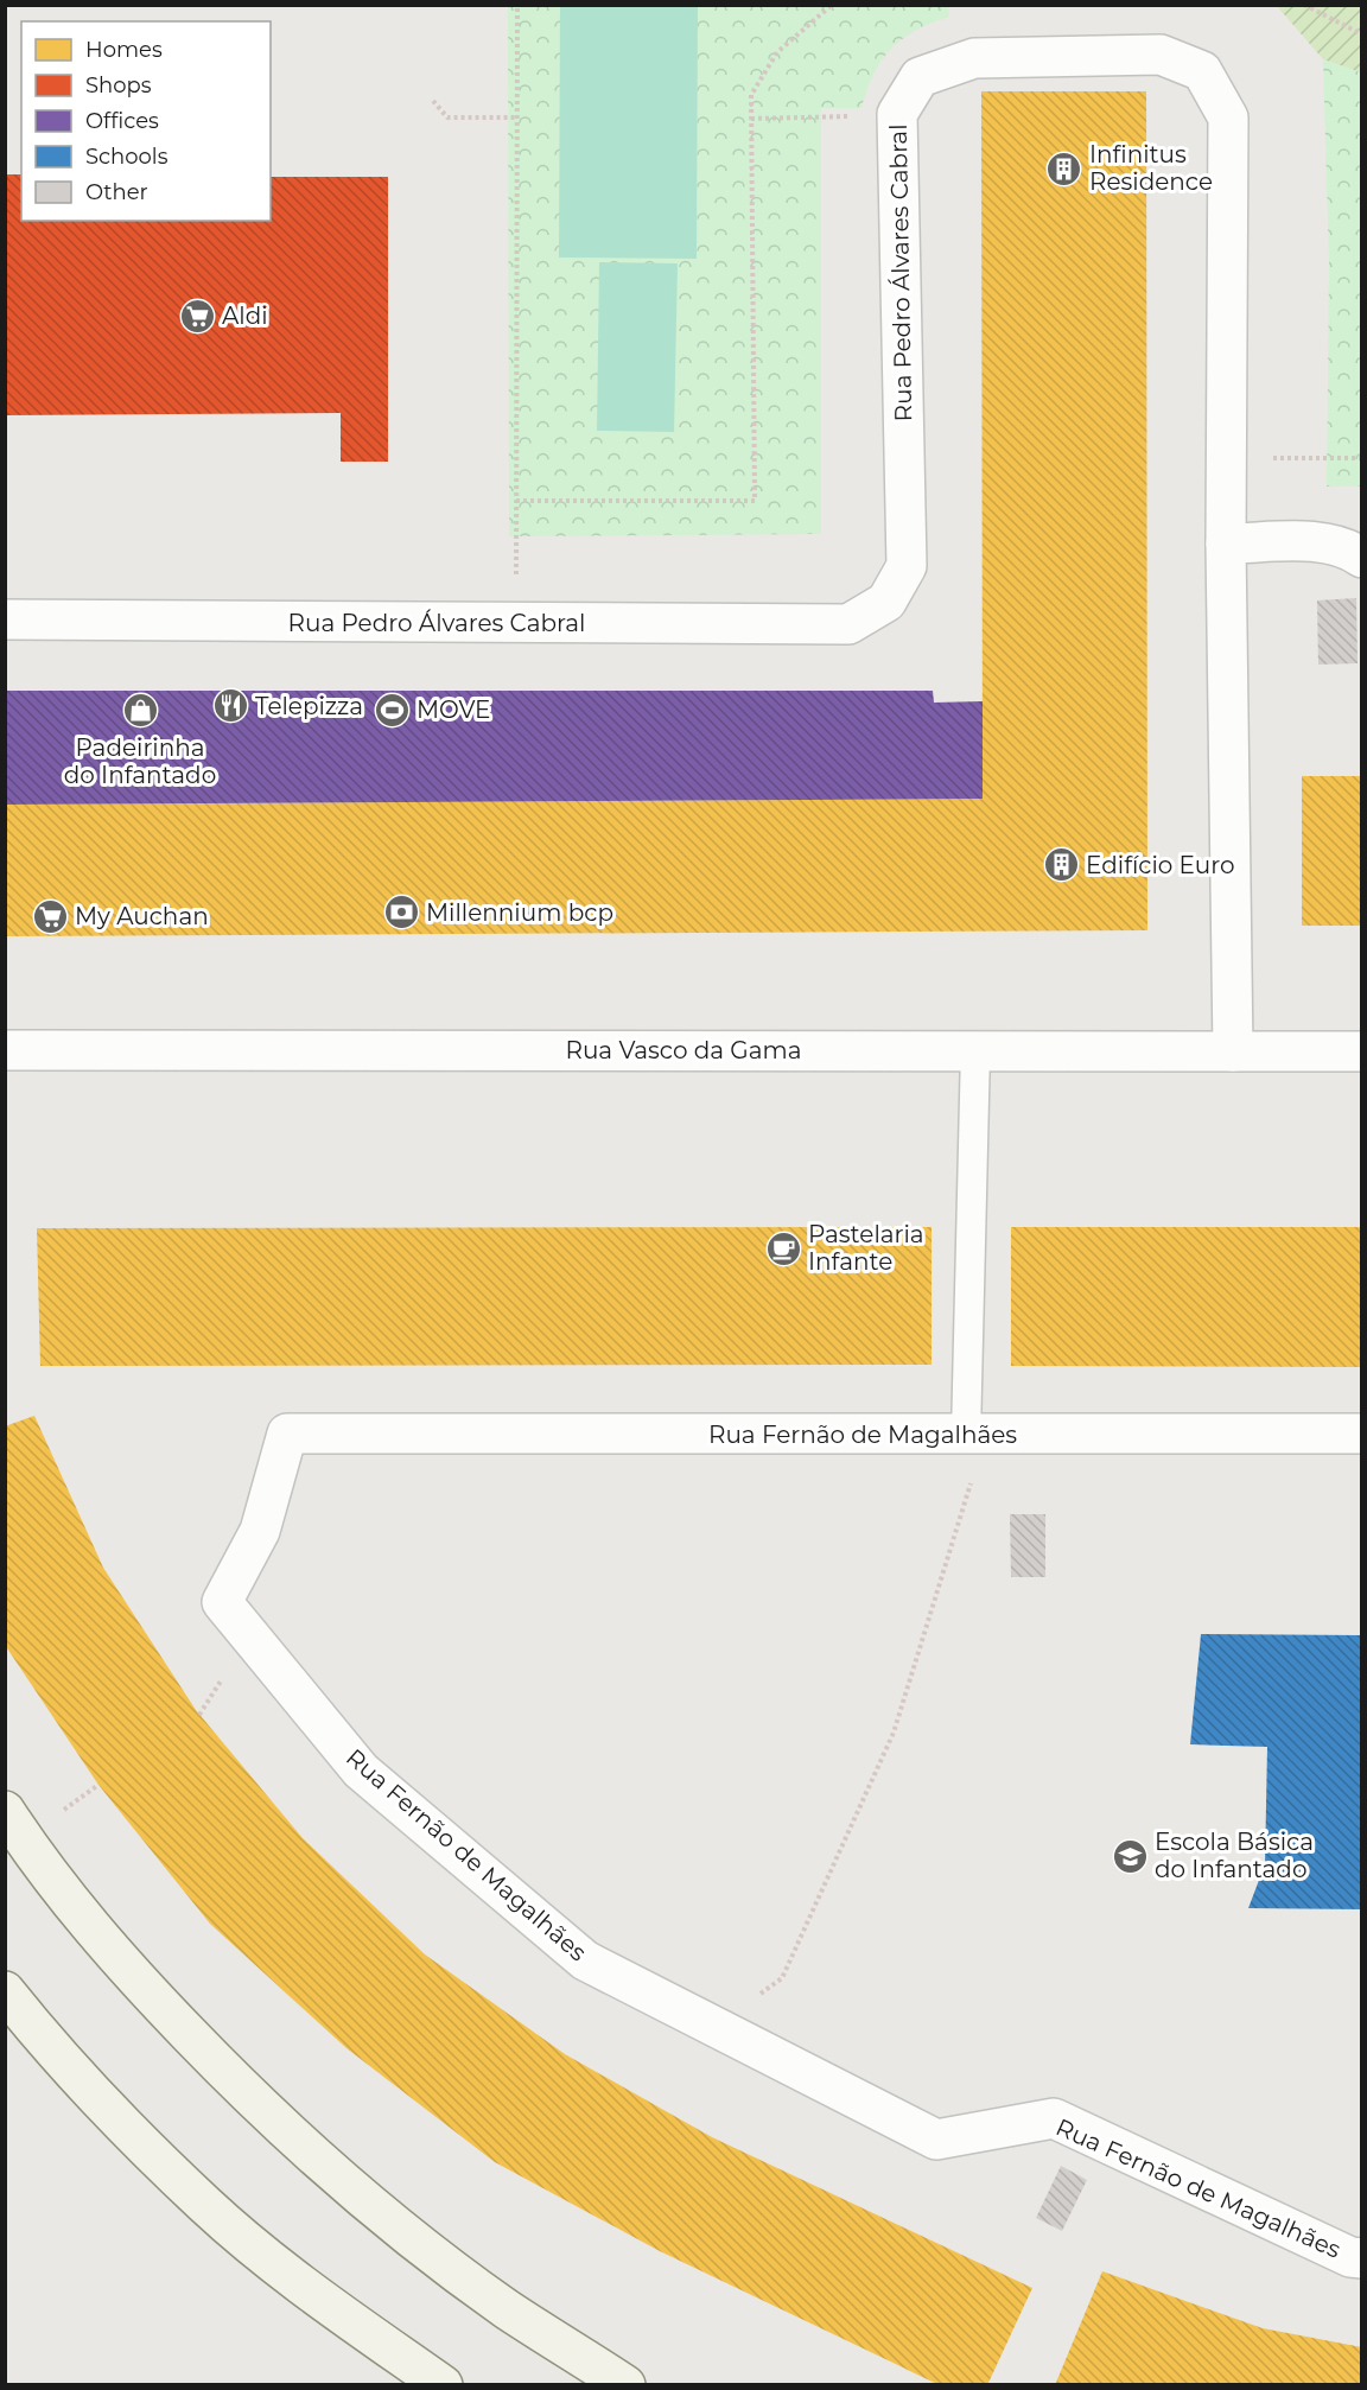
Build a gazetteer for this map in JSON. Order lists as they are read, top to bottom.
{
  "streets": {
    "street": ["Rua Pedro Álvares Cabral", "Rua Vasco da Gama", "Rua Fernão de Magalhães"]
  },
  "crossings": [
    ["Rua Pedro Álvares Cabral", "Rua Vasco da Gama"]
  ],
  "places": {
    "building": ["Infinitus Residence", "Edifício Euro"],
    "supermarket": ["Aldi", "My Auchan"],
    "restaurant": ["Telepizza"],
    "sports": ["MOVE"],
    "shop": ["Padeirinha do Infantado"],
    "bank": ["Millennium bcp"],
    "cafe": ["Pastelaria Infante"],
    "school or university": ["Escola Básica do Infantado"]
  },
  "legend": [
    "Homes",
    "Shops",
    "Offices",
    "Schools",
    "Other"
  ]
}
